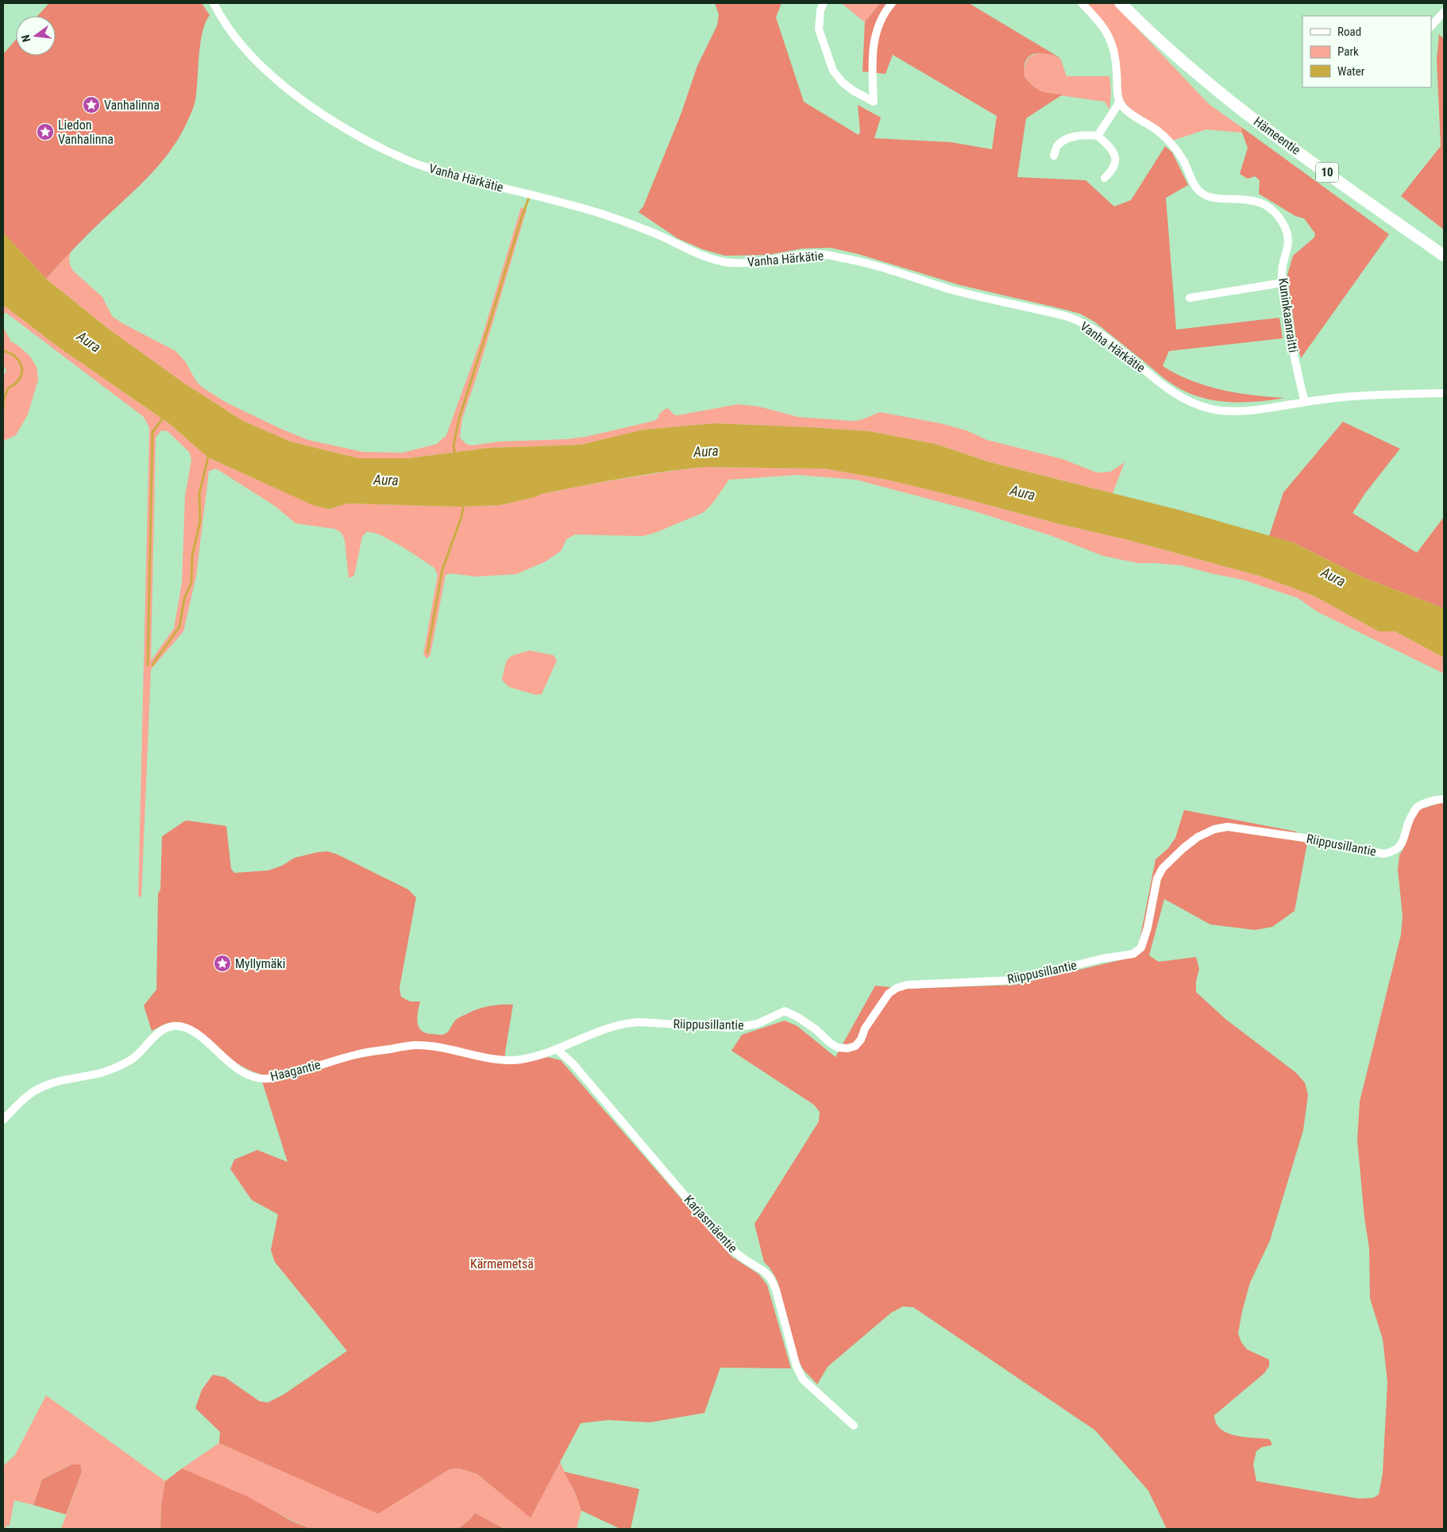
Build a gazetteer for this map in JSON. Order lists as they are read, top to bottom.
{
  "streets": {
    "highway": ["Hämeentie", "10"],
    "street": [
      "Vanha Härkätie",
      "Kuninkaanraitti",
      "Riippusillantie",
      "Haagantie",
      "Karjasmäentie"
    ]
  },
  "crossings": [
    ["Vanha Härkätie", "Kuninkaanraitti"],
    ["Riippusillantie", "Haagantie"],
    ["Riippusillantie", "Karjasmäentie"],
    ["Haagantie", "Karjasmäentie"]
  ],
  "water": ["Aura"],
  "parks": ["Kärmemetsä"],
  "places": {
    "place": ["Vanhalinna", "Liedon Vanhalinna", "Myllymäki"]
  },
  "legend": ["Road", "Park", "Water"],
  "north": "left"
}
